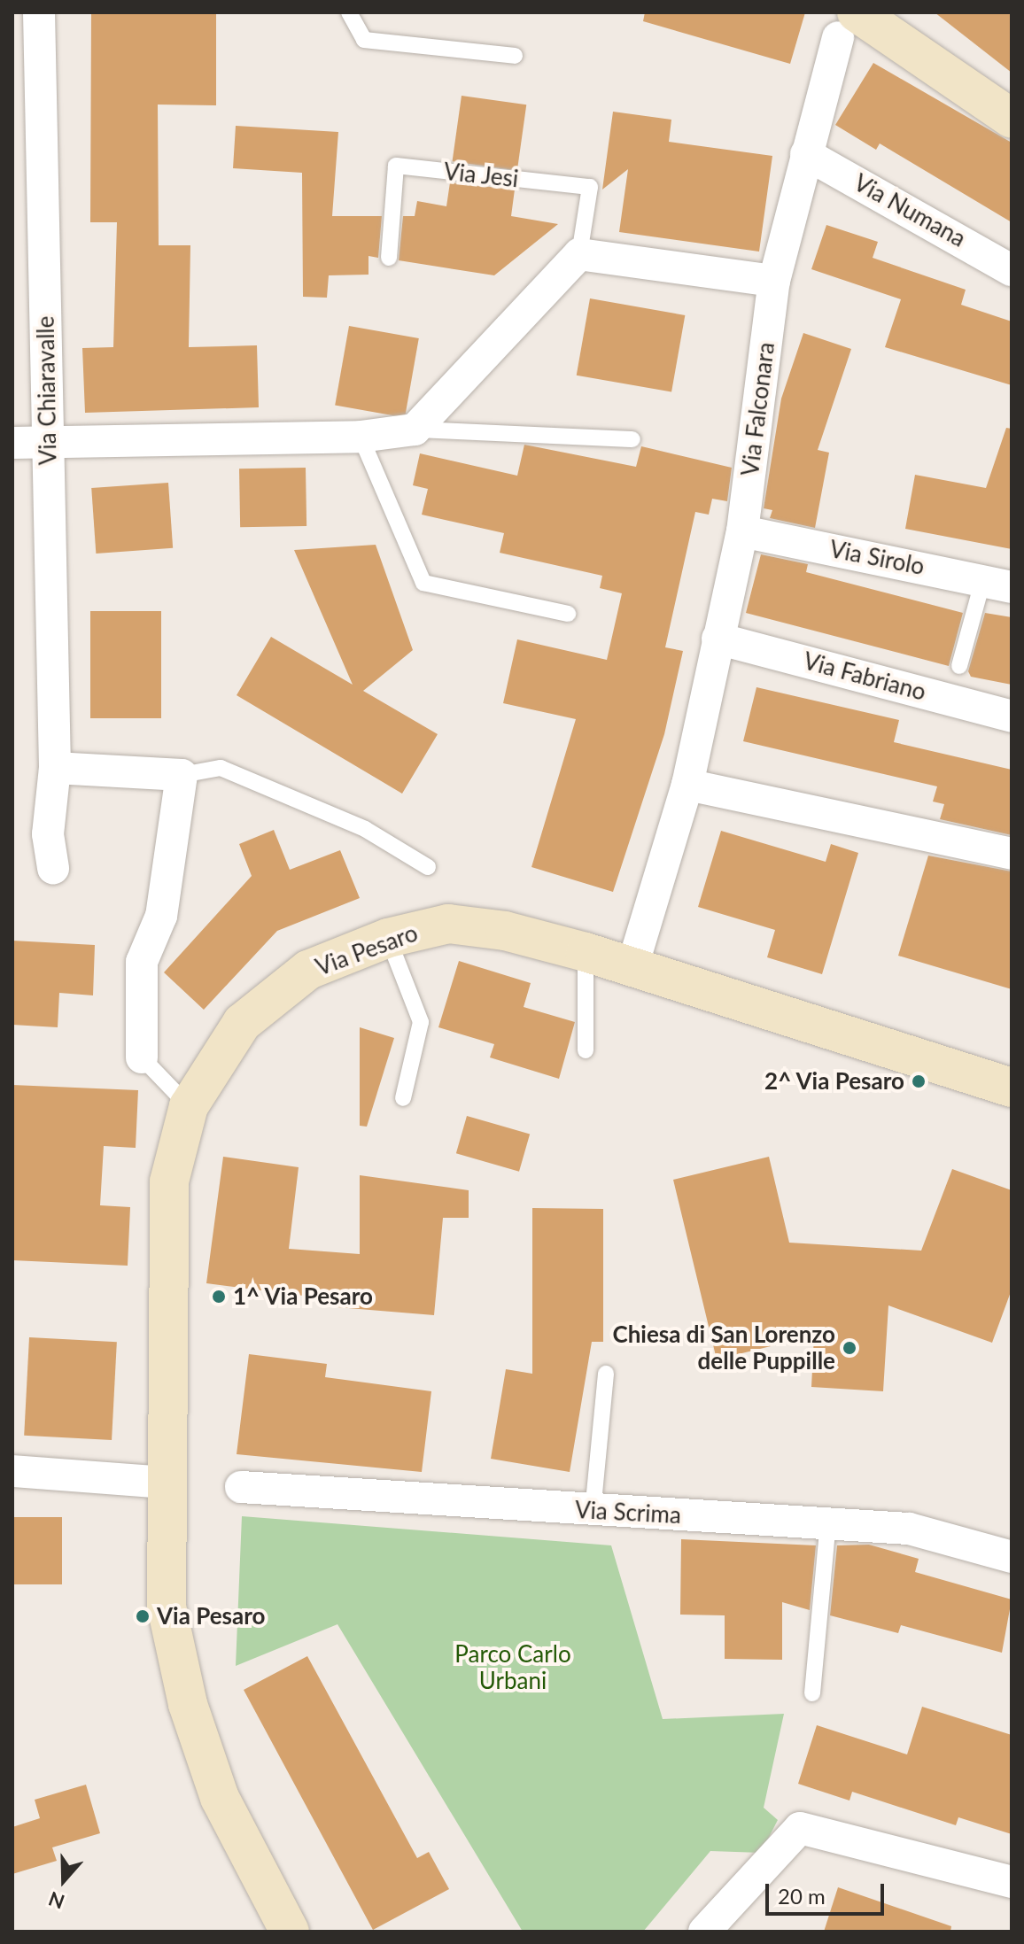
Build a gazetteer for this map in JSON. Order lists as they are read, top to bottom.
{
  "streets": {
    "street": [
      "Via Numana",
      "Via Chiaravalle",
      "Via Falconara",
      "Via Sirolo",
      "Via Fabriano",
      "Via Pesaro",
      "Via Scrima"
    ],
    "lane": ["Via Jesi"]
  },
  "crossings": [
    ["Via Numana", "Via Falconara"],
    ["Via Falconara", "Via Sirolo"],
    ["Via Falconara", "Via Fabriano"],
    ["Via Falconara", "Via Pesaro"]
  ],
  "parks": ["Parco Carlo Urbani"],
  "places": [
    "2^ Via Pesaro",
    "1^ Via Pesaro",
    "Chiesa di San Lorenzo delle Puppille",
    "Via Pesaro"
  ],
  "scale_bar": "20 m",
  "north": "bottom"
}
